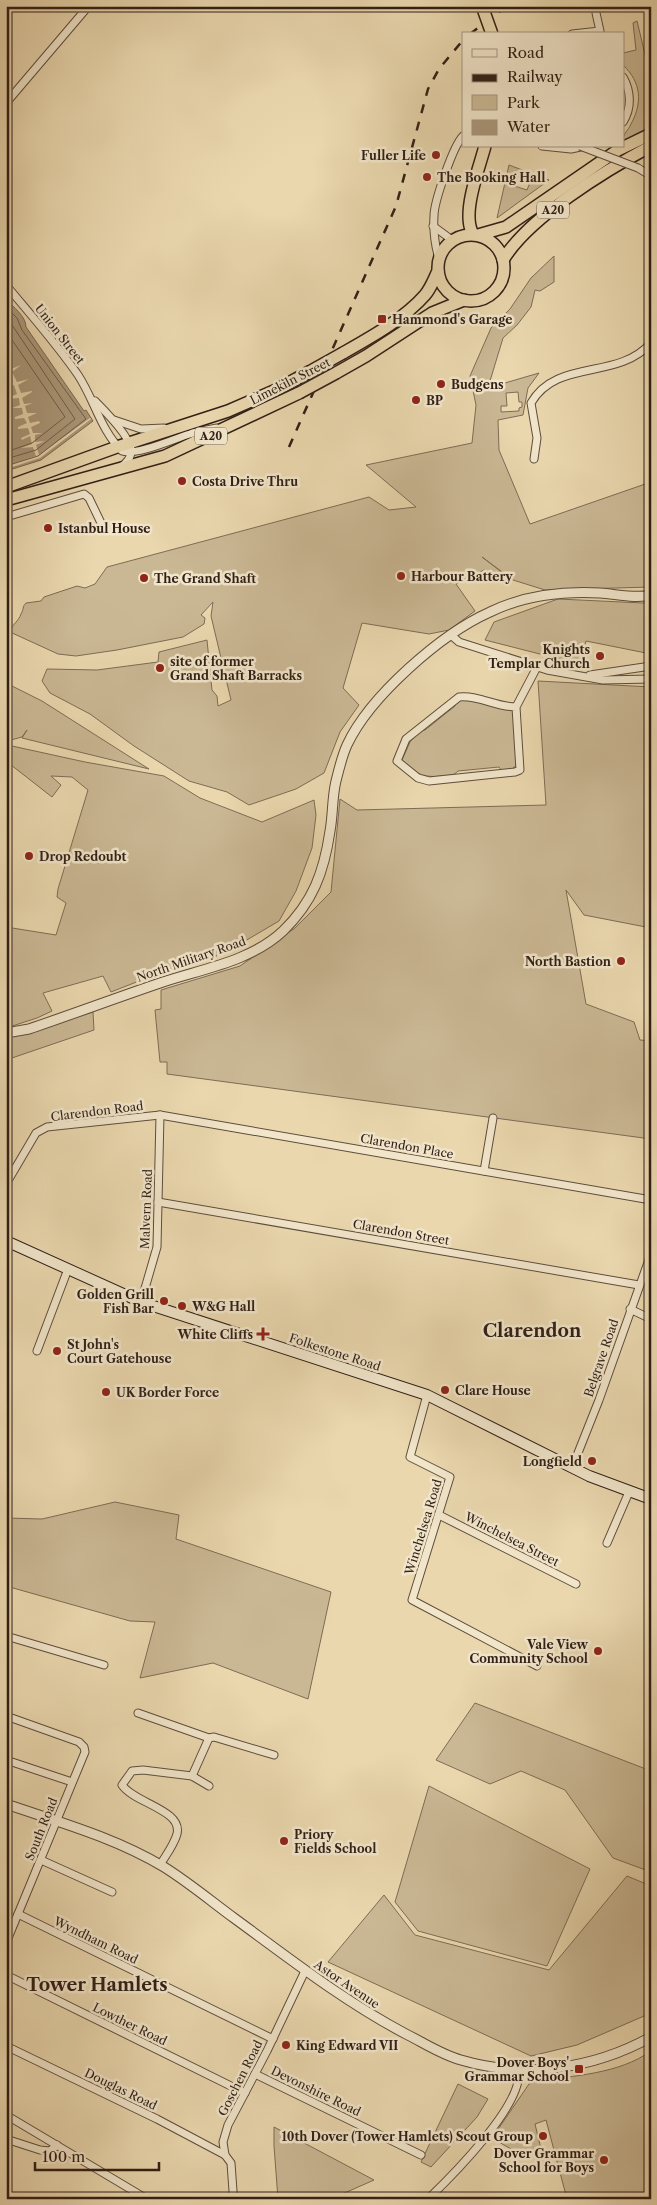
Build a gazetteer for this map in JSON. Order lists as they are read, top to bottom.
{
  "streets": {
    "highway": ["A20", "Limekiln Street"],
    "main road": ["Folkestone Road"],
    "street": [
      "Union Street",
      "North Military Road",
      "Clarendon Road",
      "Clarendon Place",
      "Malvern Road",
      "Clarendon Street",
      "Belgrave Road",
      "Winchelsea Road",
      "Winchelsea Street",
      "South Road",
      "Wyndham Road",
      "Astor Avenue",
      "Lowther Road",
      "Goschen Road",
      "Douglas Road",
      "Devonshire Road"
    ]
  },
  "crossings": [
    ["A20", "Union Street"],
    ["A20", "Limekiln Street"],
    ["Union Street", "Limekiln Street"],
    ["Clarendon Road", "Clarendon Place"],
    ["Clarendon Road", "Malvern Road"],
    ["Clarendon Place", "Malvern Road"],
    ["Malvern Road", "Clarendon Street"],
    ["Malvern Road", "Folkestone Road"],
    ["Clarendon Street", "Belgrave Road"],
    ["Folkestone Road", "Belgrave Road"],
    ["Folkestone Road", "Winchelsea Road"],
    ["Winchelsea Road", "Winchelsea Street"],
    ["South Road", "Wyndham Road"],
    ["South Road", "Astor Avenue"],
    ["Wyndham Road", "Goschen Road"],
    ["Astor Avenue", "Goschen Road"],
    ["Lowther Road", "Goschen Road"],
    ["Goschen Road", "Douglas Road"],
    ["Goschen Road", "Devonshire Road"]
  ],
  "districts": ["Clarendon", "Tower Hamlets"],
  "places": {
    "other": [
      "Fuller Life",
      "The Booking Hall",
      "Budgens",
      "BP",
      "Costa Drive Thru",
      "Istanbul House",
      "Harbour Battery",
      "The Grand Shaft",
      "Knights Templar Church",
      "site of former Grand Shaft Barracks",
      "Drop Redoubt",
      "North Bastion",
      "Golden Grill Fish Bar",
      "W&G Hall",
      "St John's Court Gatehouse",
      "Clare House",
      "UK Border Force",
      "Longfield",
      "Vale View Community School",
      "Priory Fields School",
      "King Edward VII",
      "10th Dover (Tower Hamlets) Scout Group",
      "Dover Grammar School for Boys"
    ],
    "transit": ["Hammond's Garage", "Dover Boys' Grammar School"],
    "health": ["White Cliffs"]
  },
  "legend": [
    "Road",
    "Railway",
    "Park",
    "Water"
  ],
  "scale_bar": "100 m"
}
